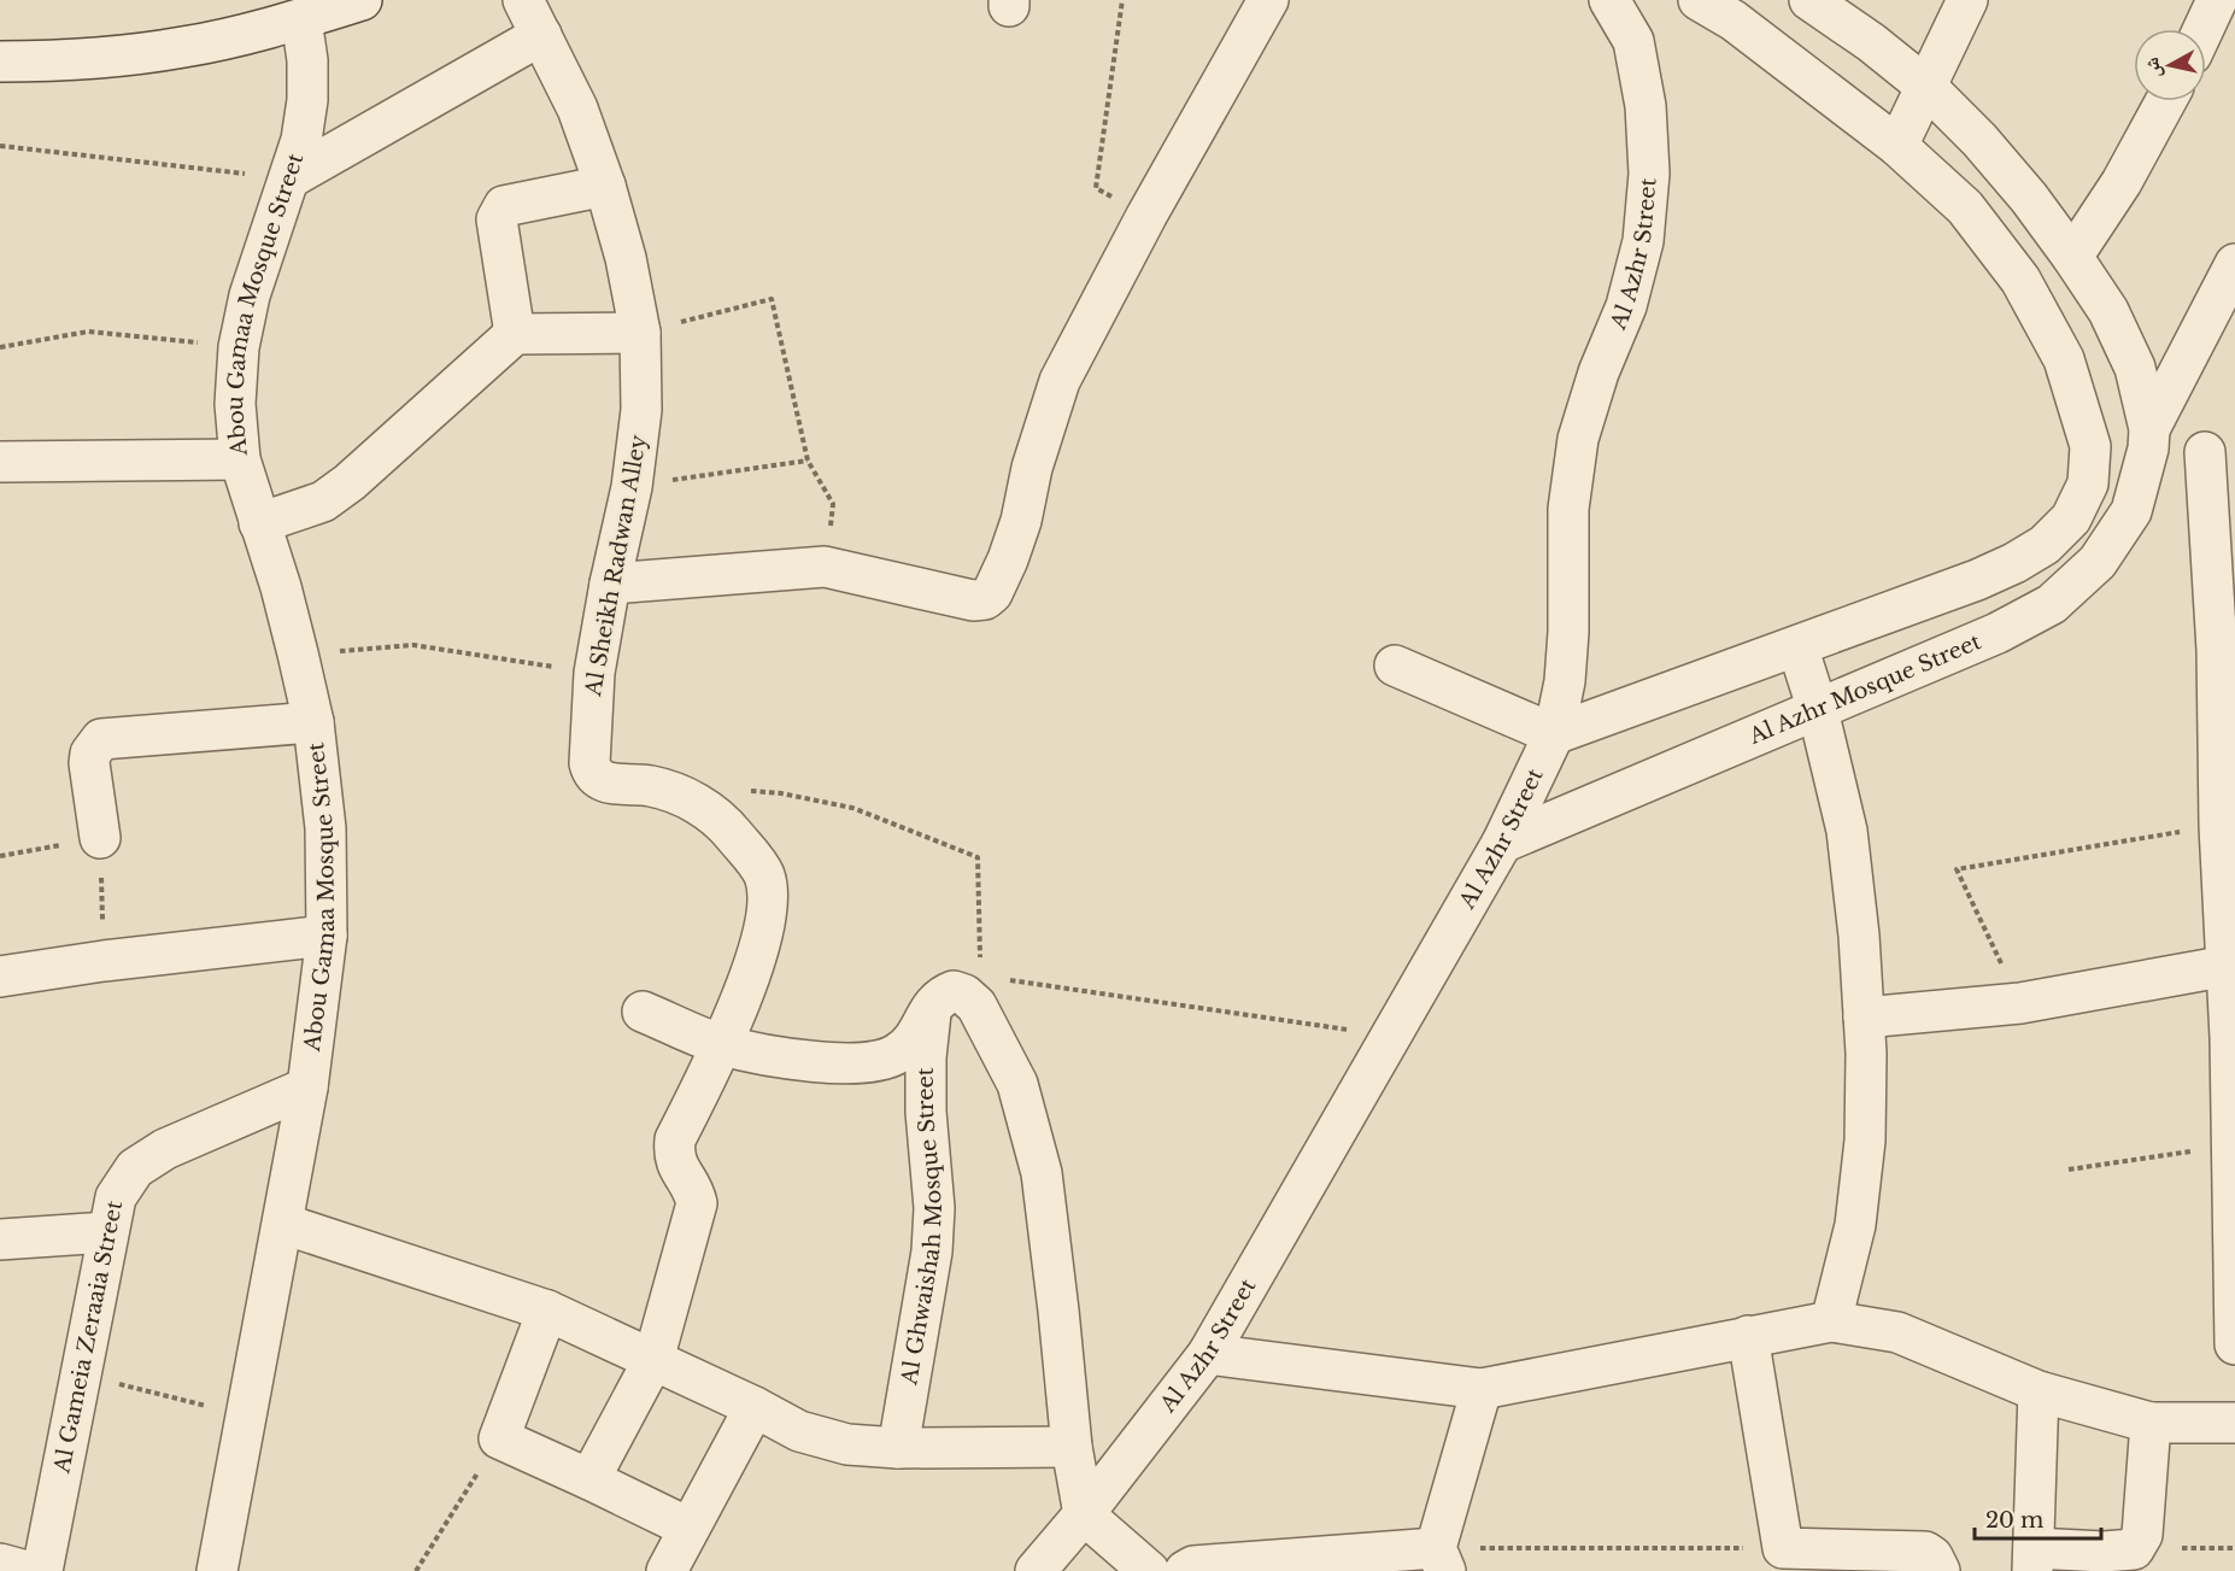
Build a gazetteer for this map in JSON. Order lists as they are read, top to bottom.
{
  "streets": {
    "street": [
      "Al Azhr Street",
      "Abou Gamaa Mosque Street",
      "Al Sheikh Radwan Alley",
      "Al Azhr Mosque Street",
      "Al Ghwaishah Mosque Street",
      "Al Gameia Zeraaia Street"
    ]
  },
  "crossings": [
    ["Al Azhr Street", "Al Azhr Mosque Street"],
    ["Abou Gamaa Mosque Street", "Al Gameia Zeraaia Street"]
  ],
  "scale_bar": "20 m",
  "north": "left"
}
